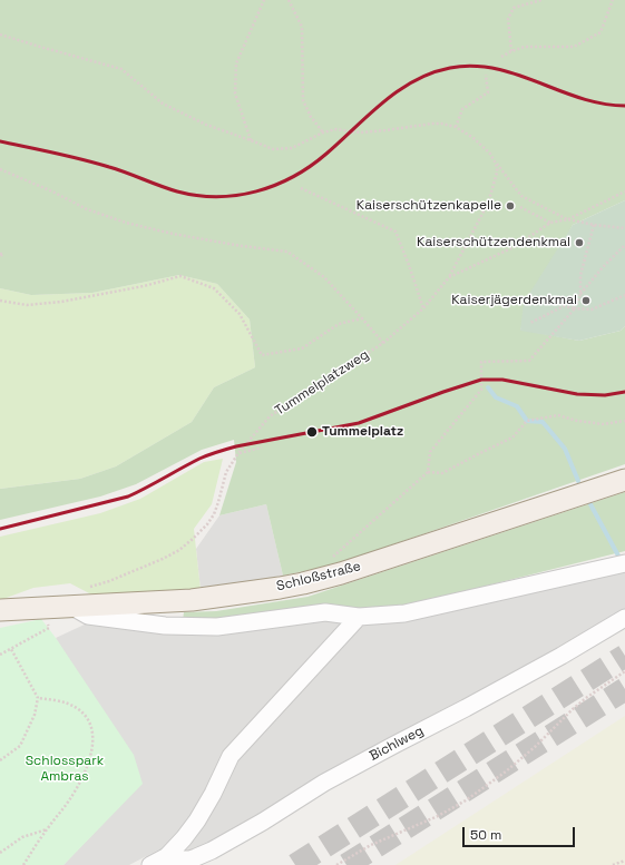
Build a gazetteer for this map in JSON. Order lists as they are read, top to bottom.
{
  "streets": {
    "main road": ["Schloßstraße"],
    "street": ["Bichlweg"],
    "path": ["Tummelplatzweg"]
  },
  "parks": ["Schlosspark Ambras"],
  "places": [
    "Kaiserschützenkapelle",
    "Kaiserschützendenkmal",
    "Kaiserjägerdenkmal",
    "Tummelplatz"
  ],
  "scale_bar": "50 m"
}
